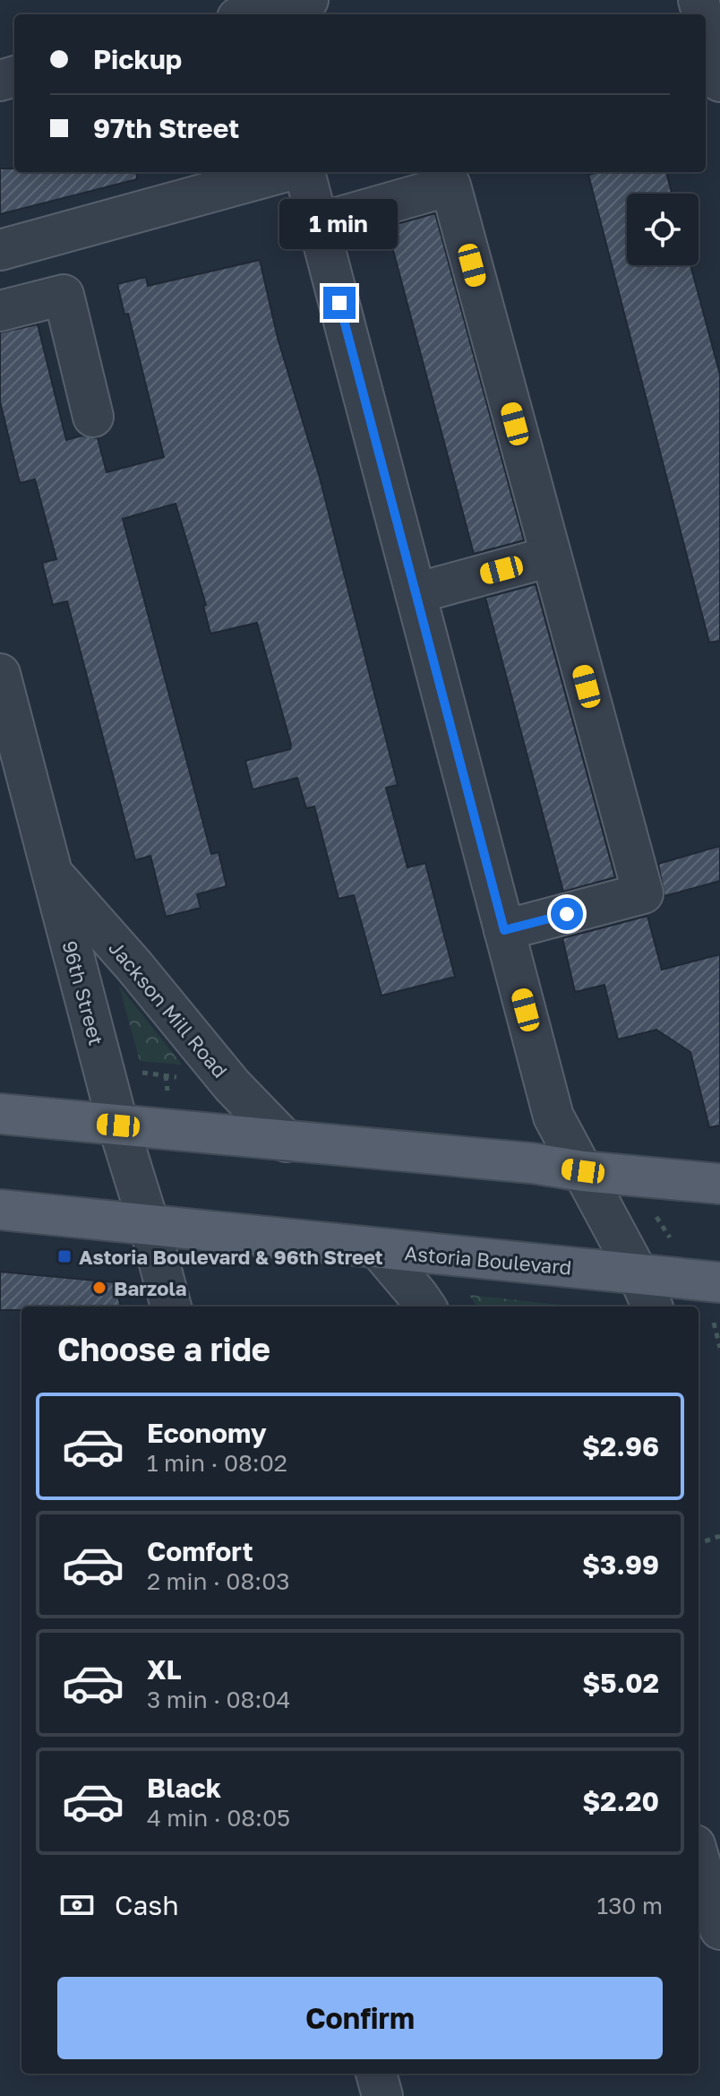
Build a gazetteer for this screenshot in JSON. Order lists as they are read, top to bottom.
{
  "streets": {
    "main road": ["Astoria Boulevard"],
    "street": ["96th Street", "Jackson Mill Road"]
  },
  "crossings": [
    ["96th Street", "Jackson Mill Road"],
    ["96th Street", "Astoria Boulevard"]
  ],
  "places": {
    "transit": ["Astoria Boulevard & 96th Street"],
    "other": ["Barzola"]
  },
  "page": {
    "banner": ["Pickup", "97th Street"],
    "bubble": "1 min",
    "heading": "Choose a ride",
    "list": [
      {
        "name": "Economy",
        "note": "1 min · 08:02",
        "value": "$2.96"
      },
      {
        "name": "Comfort",
        "note": "2 min · 08:03",
        "value": "$3.99"
      },
      {
        "name": "XL",
        "note": "3 min · 08:04",
        "value": "$5.02"
      },
      {
        "name": "Black",
        "note": "4 min · 08:05",
        "value": "$2.20"
      }
    ],
    "pay": ["Cash", "130 m"],
    "buttons": "Confirm"
  }
}
